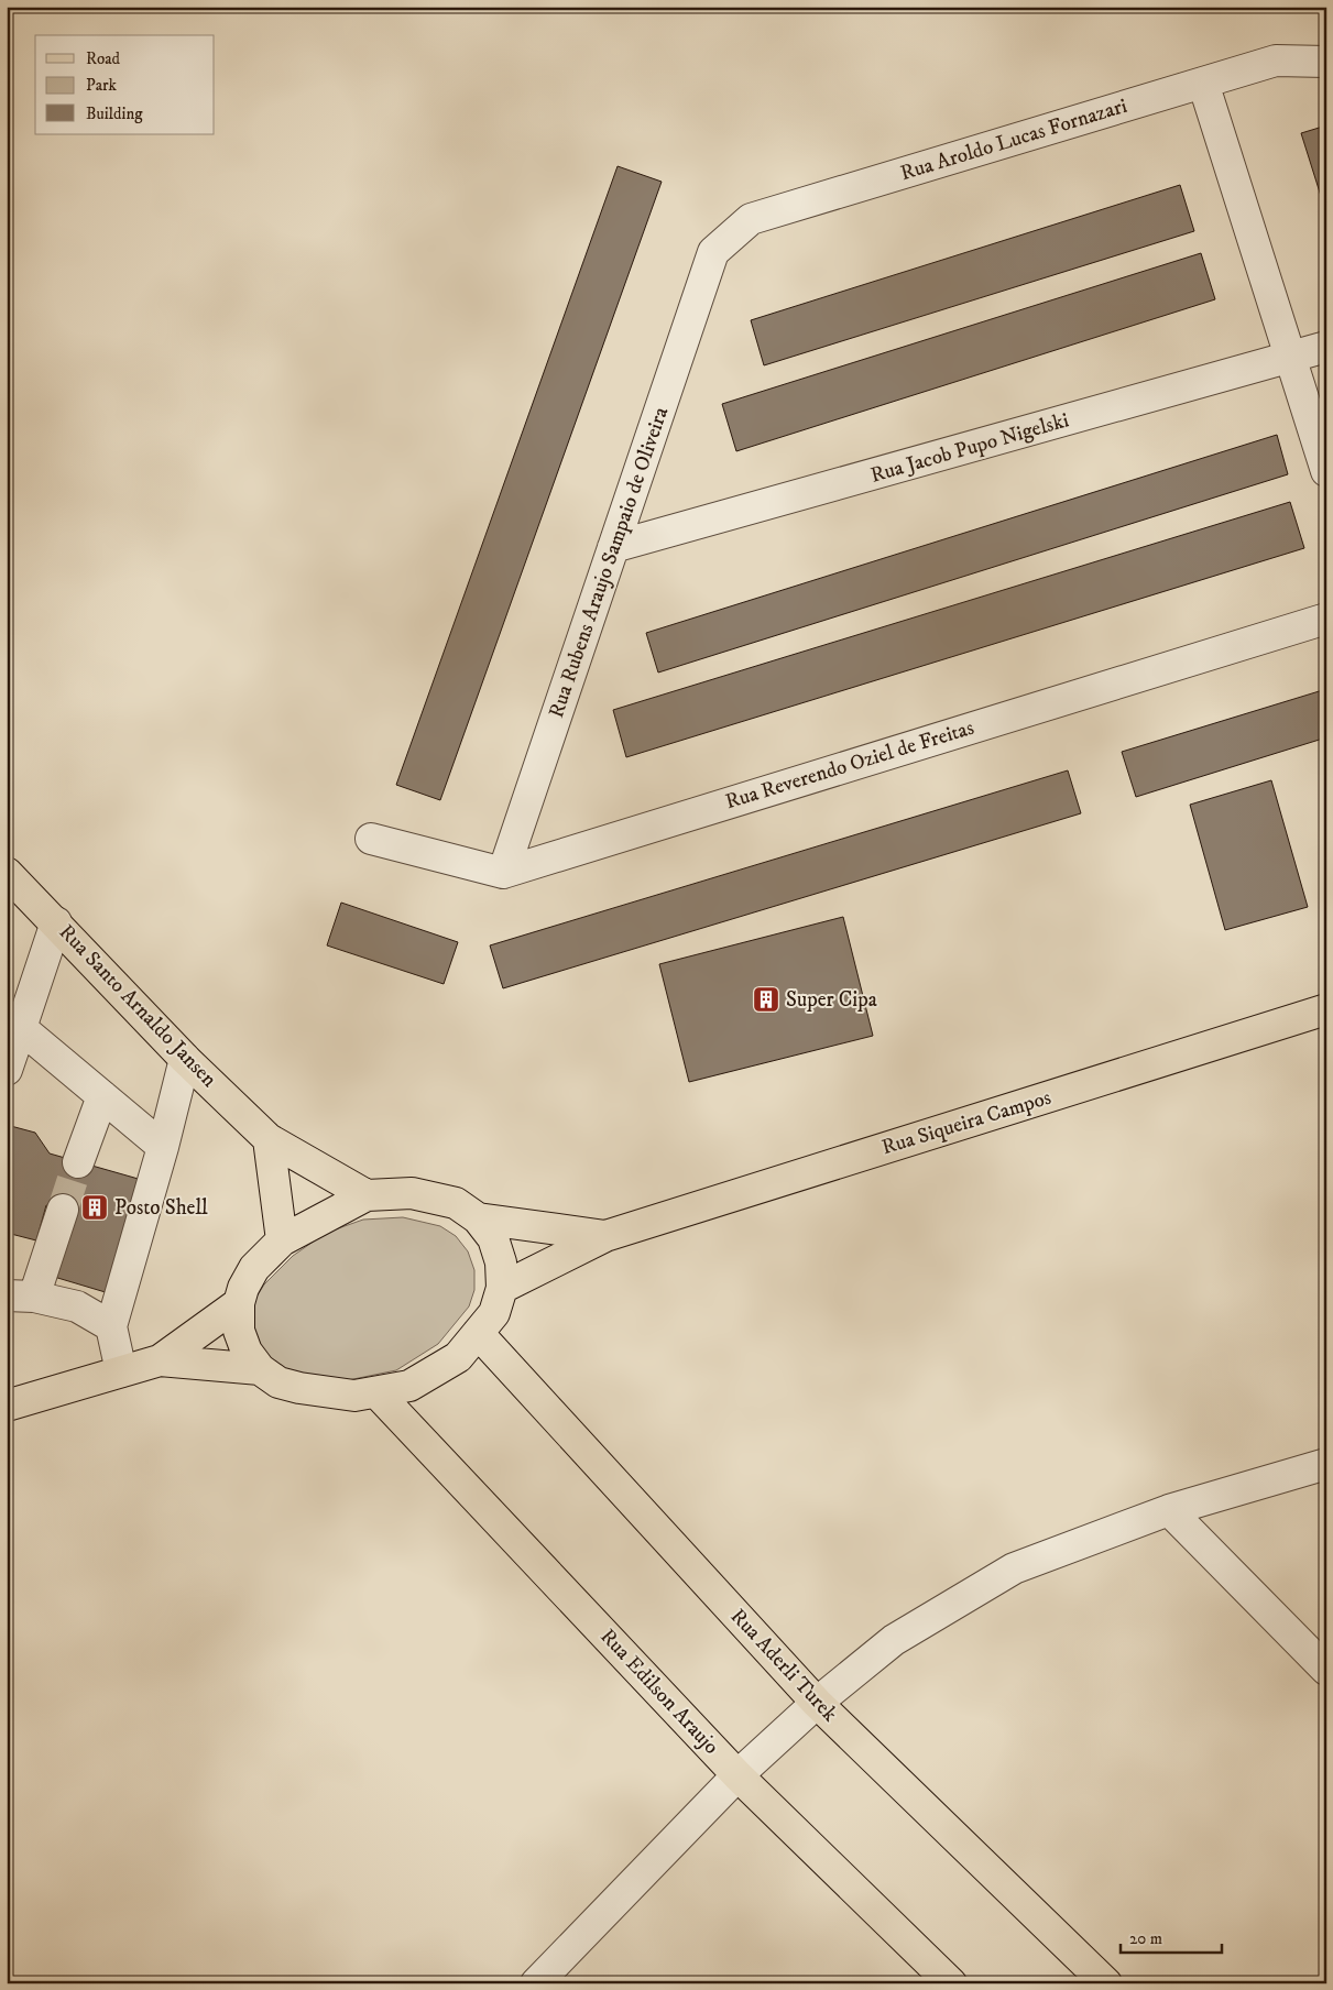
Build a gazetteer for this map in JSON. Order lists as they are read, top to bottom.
{
  "streets": {
    "main road": [
      "Rua Santo Arnaldo Jansen",
      "Rua Siqueira Campos",
      "Rua Aderli Turek",
      "Rua Edilson Araujo"
    ],
    "street": [
      "Rua Aroldo Lucas Fornazari",
      "Rua Jacob Pupo Nigelski",
      "Rua Rubens Araujo Sampaio de Oliveira",
      "Rua Reverendo Oziel de Freitas"
    ]
  },
  "crossings": [
    ["Rua Aroldo Lucas Fornazari", "Rua Rubens Araujo Sampaio de Oliveira"],
    ["Rua Jacob Pupo Nigelski", "Rua Rubens Araujo Sampaio de Oliveira"],
    ["Rua Rubens Araujo Sampaio de Oliveira", "Rua Reverendo Oziel de Freitas"]
  ],
  "places": {
    "building": ["Super Cipa", "Posto Shell"]
  },
  "legend": ["Road", "Park", "Building"],
  "scale_bar": "20 m"
}
